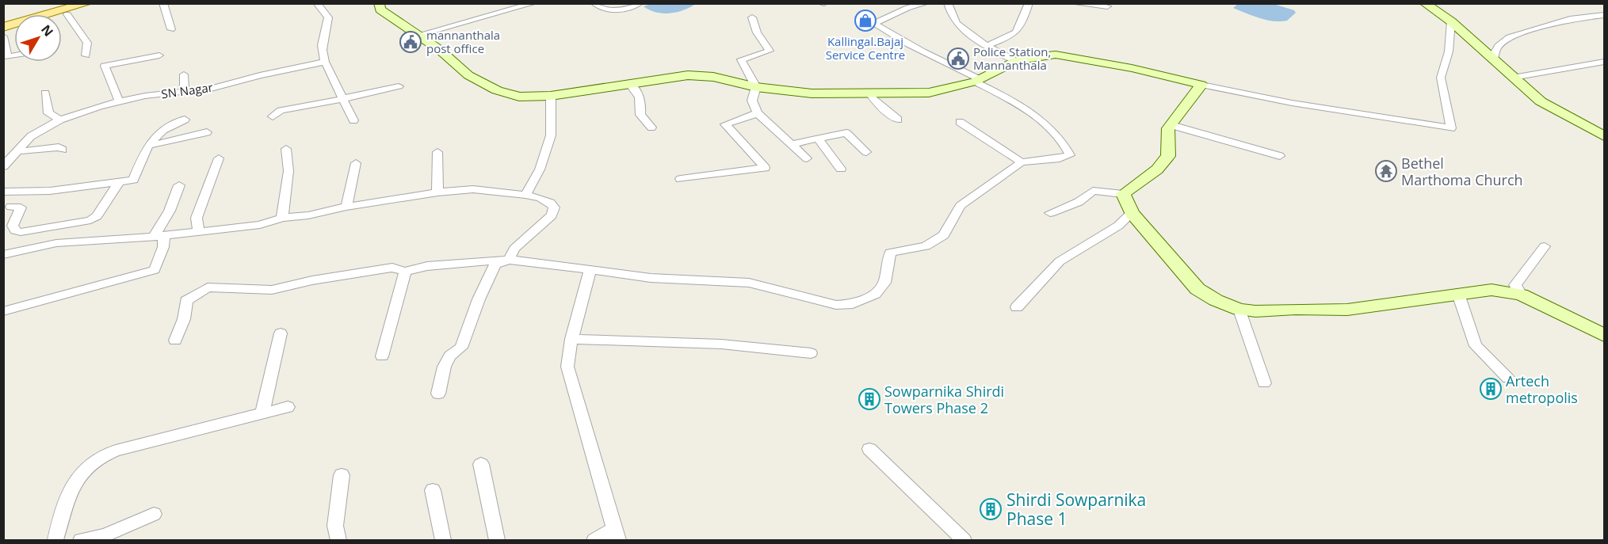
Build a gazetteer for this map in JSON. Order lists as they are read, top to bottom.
{
  "streets": {
    "street": ["SN Nagar"]
  },
  "places": {
    "shop": ["Kallingal.Bajaj Service Centre"],
    "public building": ["mannanthala post office", "Police Station, Mannanthala"],
    "temple": ["Bethel Marthoma Church"],
    "building": ["Artech metropolis", "Sowparnika Shirdi Towers Phase 2", "Shirdi Sowparnika Phase 1"]
  },
  "north": "top right"
}
